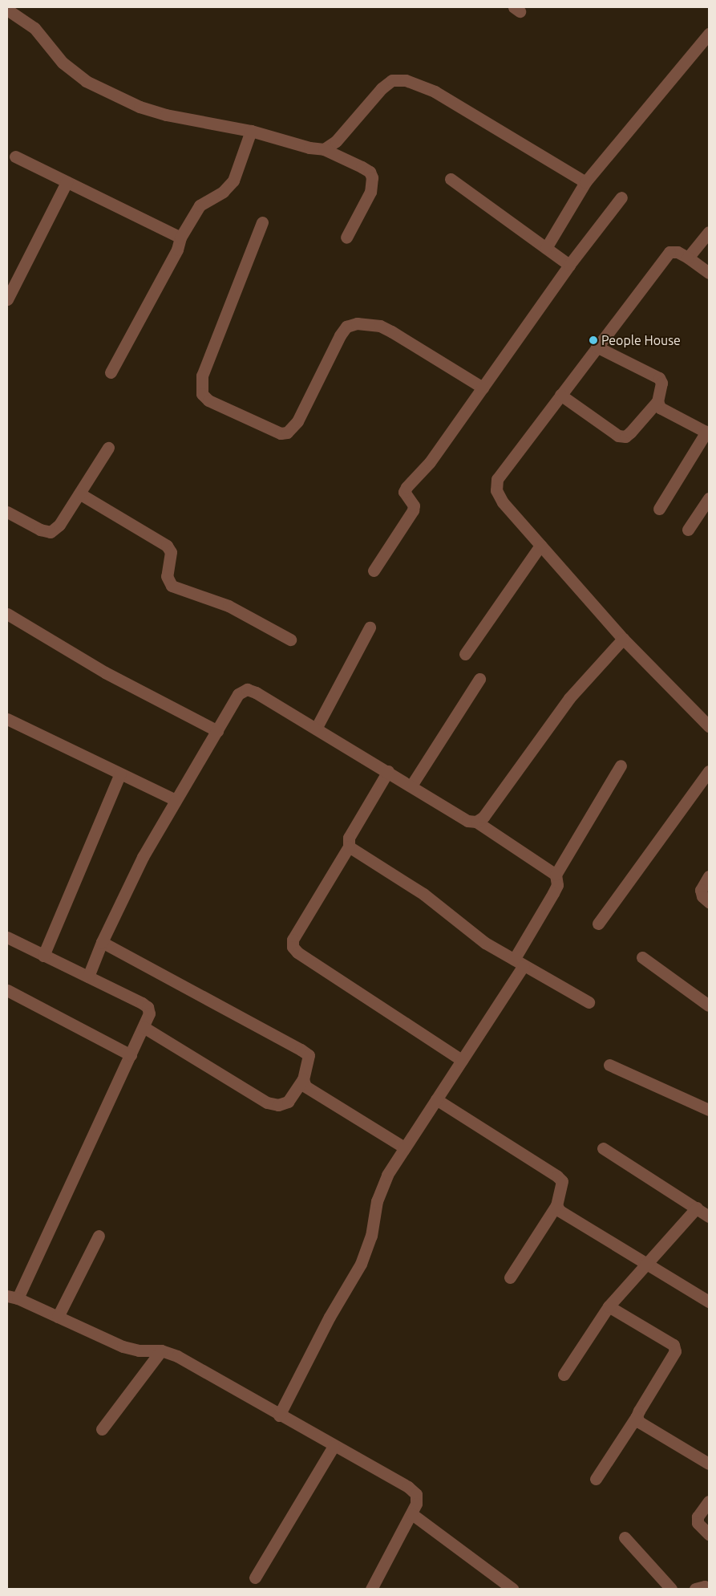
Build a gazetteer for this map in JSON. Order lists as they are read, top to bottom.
{
  "places": ["People House"]
}
